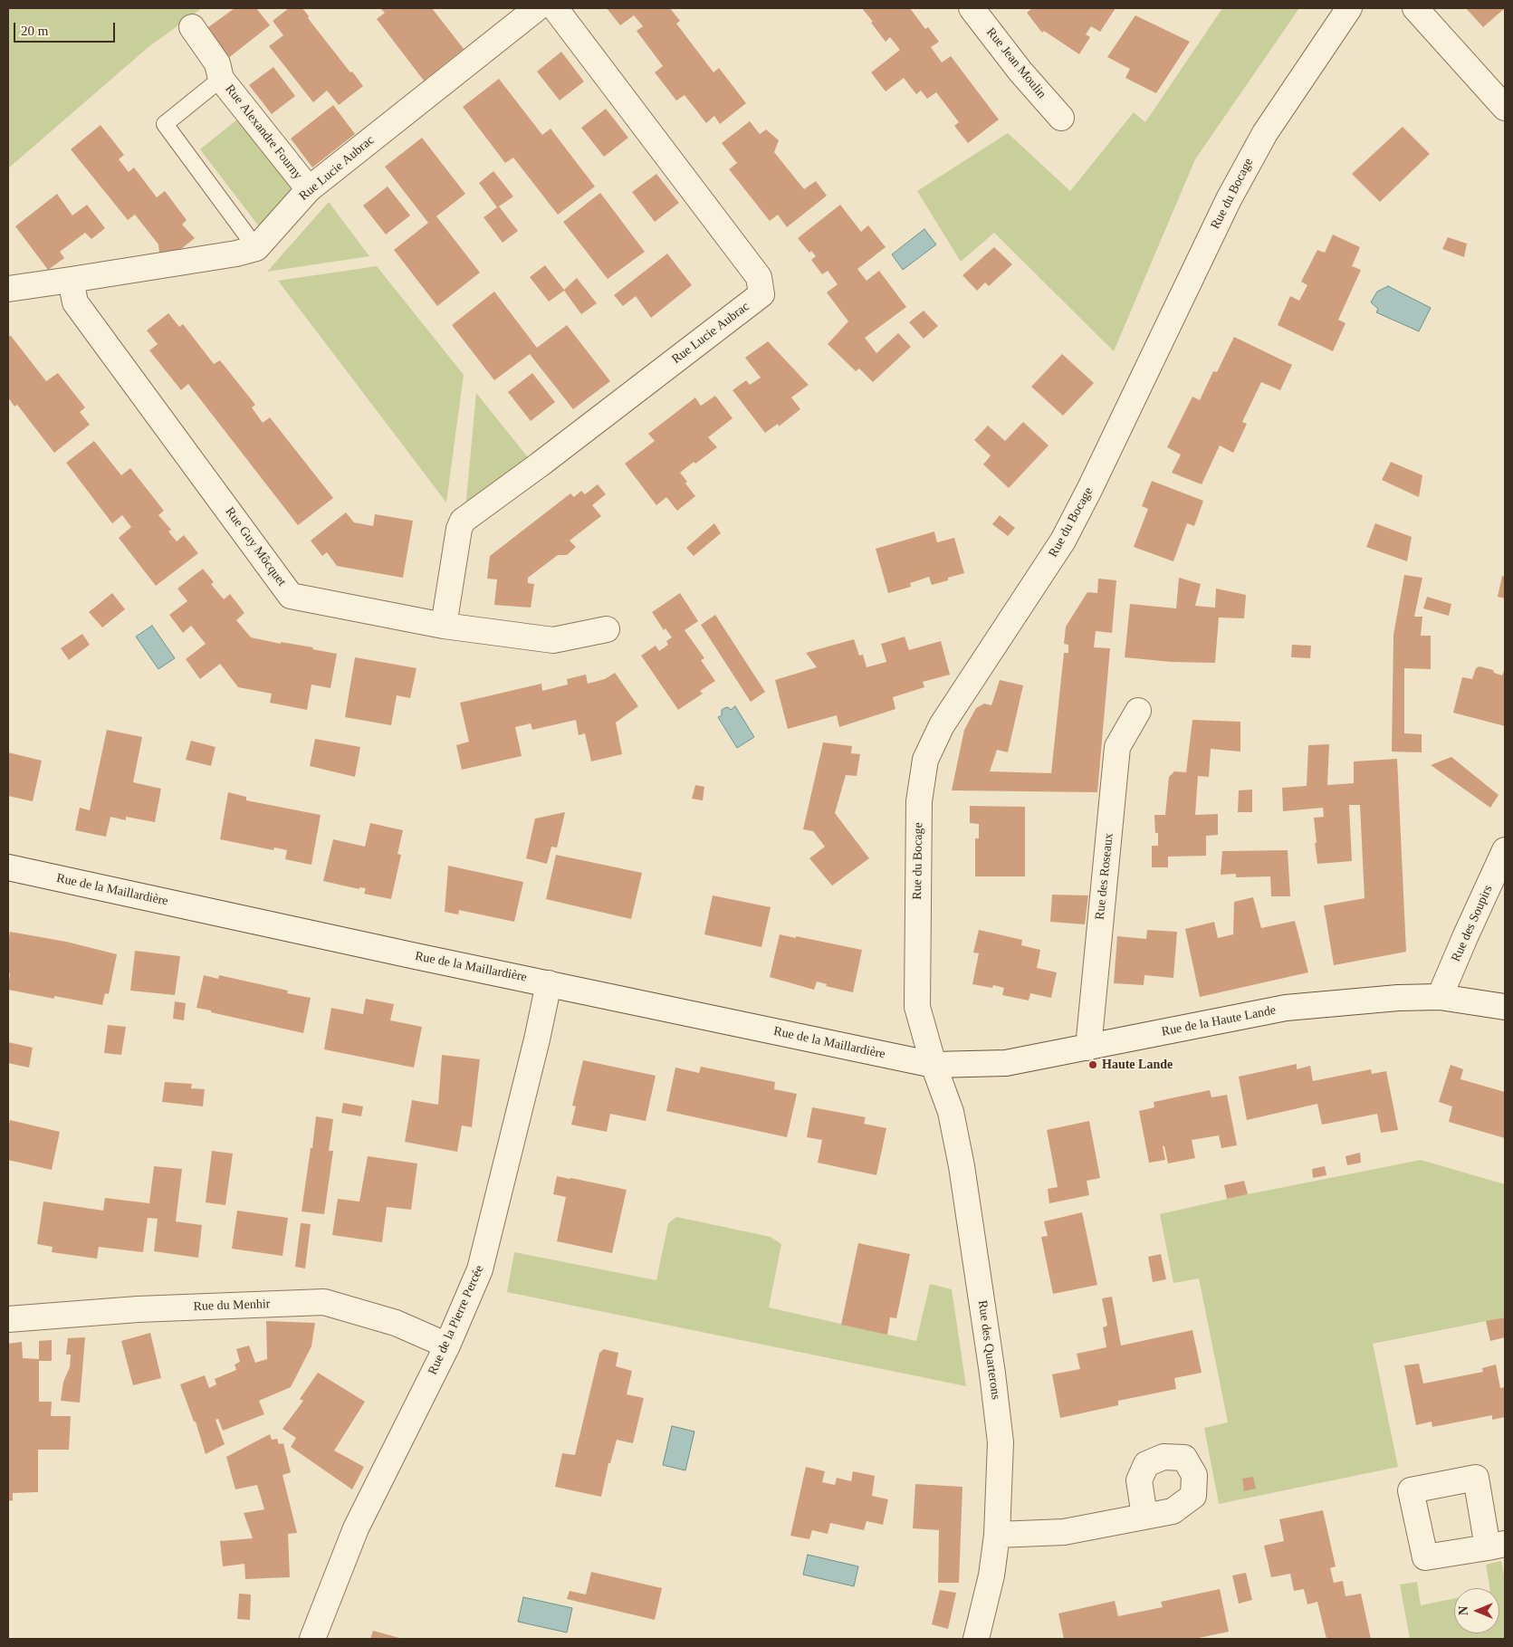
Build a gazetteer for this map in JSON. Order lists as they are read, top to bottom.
{
  "streets": {
    "street": [
      "Rue Jean Moulin",
      "Rue Alexandre Fourny",
      "Rue Lucie Aubrac",
      "Rue du Bocage",
      "Rue Guy Môcquet",
      "Rue des Roseaux",
      "Rue de la Maillardière",
      "Rue des Soupirs",
      "Rue de la Haute Lande",
      "Rue du Menhir",
      "Rue de la Pierre Percée",
      "Rue des Quarterons"
    ]
  },
  "crossings": [
    ["Rue Alexandre Fourny", "Rue Lucie Aubrac"],
    ["Rue Lucie Aubrac", "Rue Guy Môcquet"],
    ["Rue du Bocage", "Rue de la Maillardière"],
    ["Rue du Bocage", "Rue de la Haute Lande"],
    ["Rue du Bocage", "Rue des Quarterons"],
    ["Rue des Roseaux", "Rue de la Haute Lande"],
    ["Rue de la Maillardière", "Rue de la Haute Lande"],
    ["Rue de la Maillardière", "Rue de la Pierre Percée"],
    ["Rue de la Maillardière", "Rue des Quarterons"],
    ["Rue des Soupirs", "Rue de la Haute Lande"],
    ["Rue de la Haute Lande", "Rue des Quarterons"],
    ["Rue du Menhir", "Rue de la Pierre Percée"]
  ],
  "places": ["Haute Lande"],
  "scale_bar": "20 m",
  "north": "left"
}
